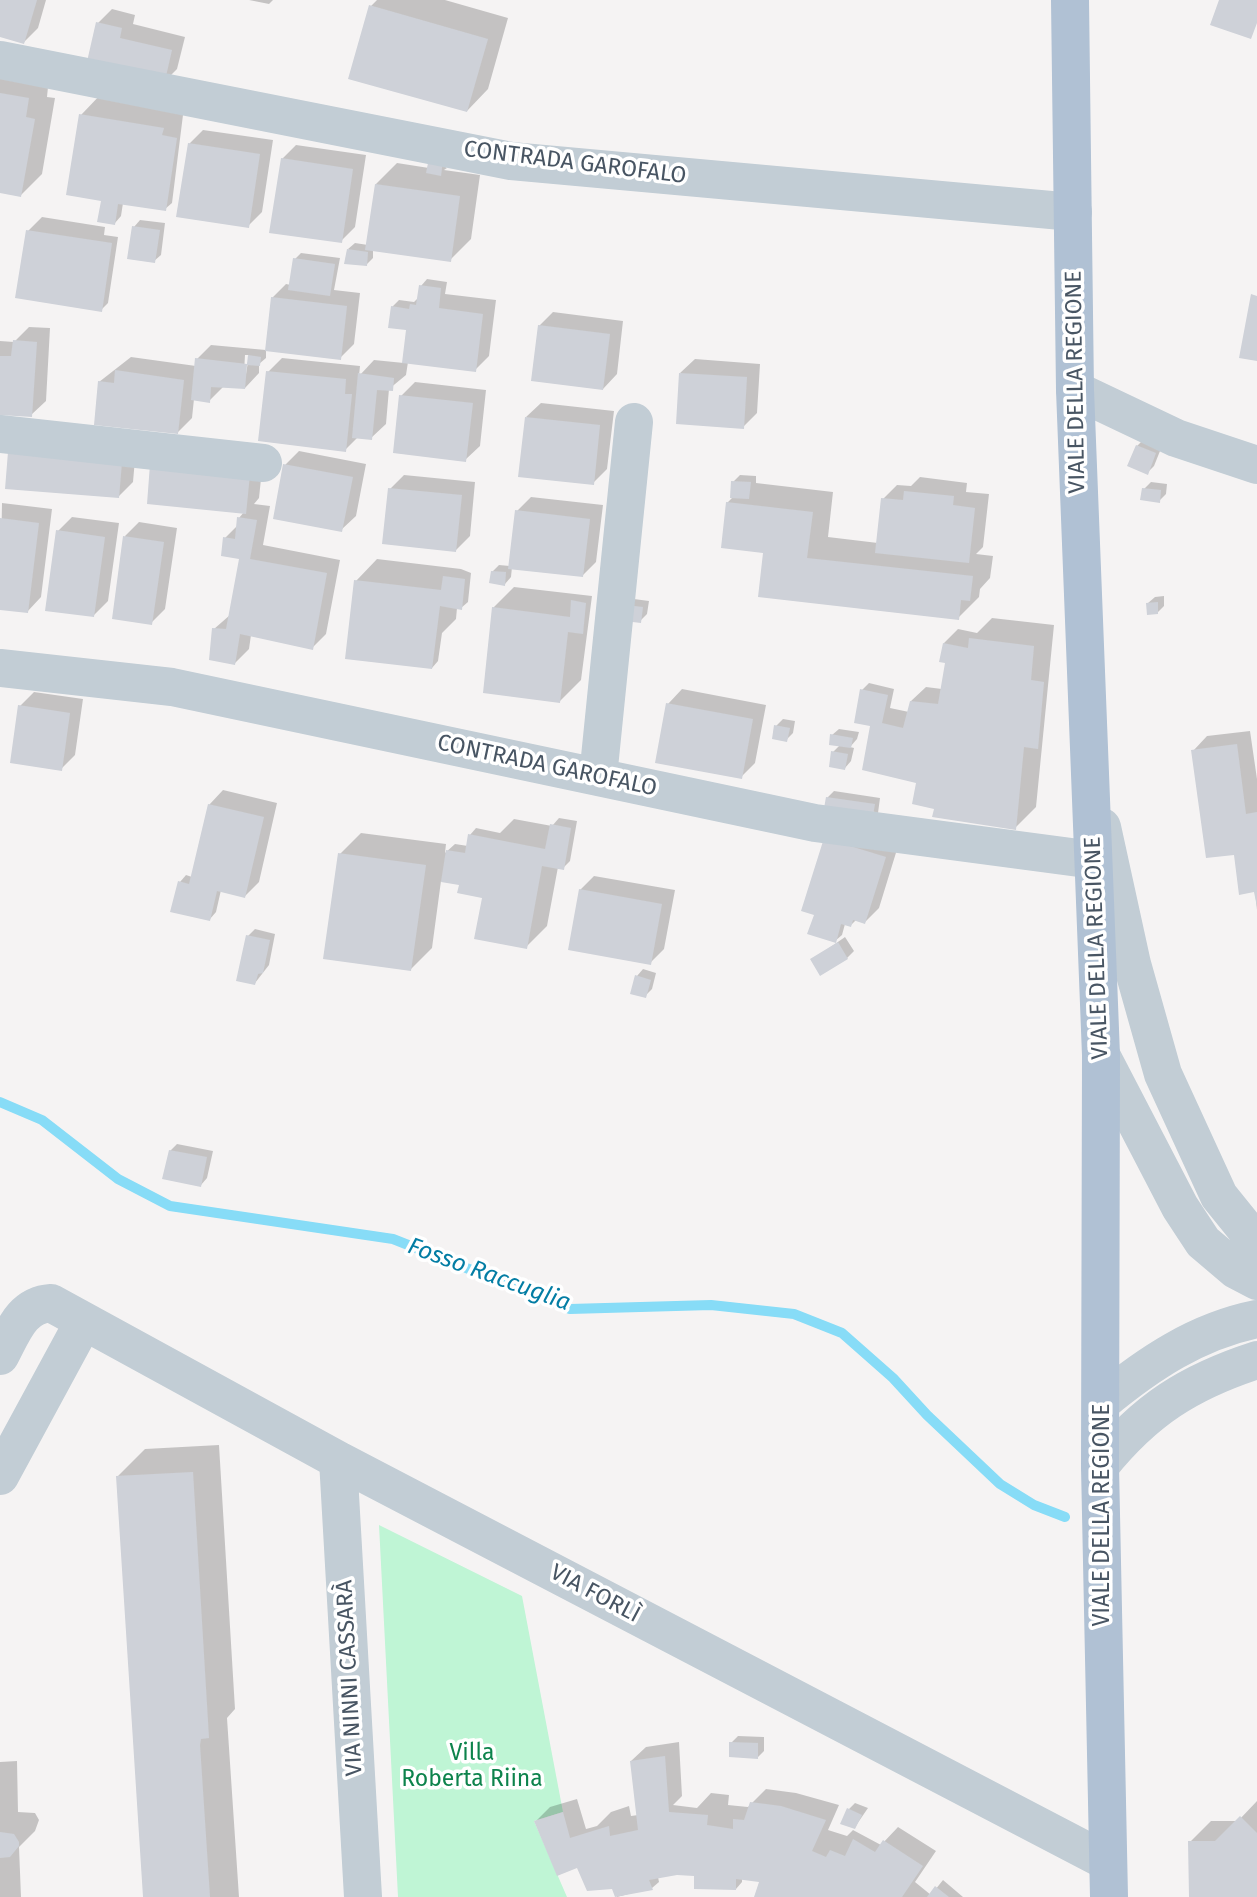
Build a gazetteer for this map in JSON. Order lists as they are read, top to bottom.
{
  "streets": {
    "main road": ["VIALE DELLA REGIONE"],
    "street": ["CONTRADA GAROFALO", "VIA FORLÌ", "VIA NINNI CASSARÀ"]
  },
  "crossings": [
    ["CONTRADA GAROFALO", "VIALE DELLA REGIONE"],
    ["VIALE DELLA REGIONE", "VIA FORLÌ"],
    ["VIA FORLÌ", "VIA NINNI CASSARÀ"]
  ],
  "water": ["Fosso Raccuglia"],
  "parks": ["Villa Roberta Riina"]
}
